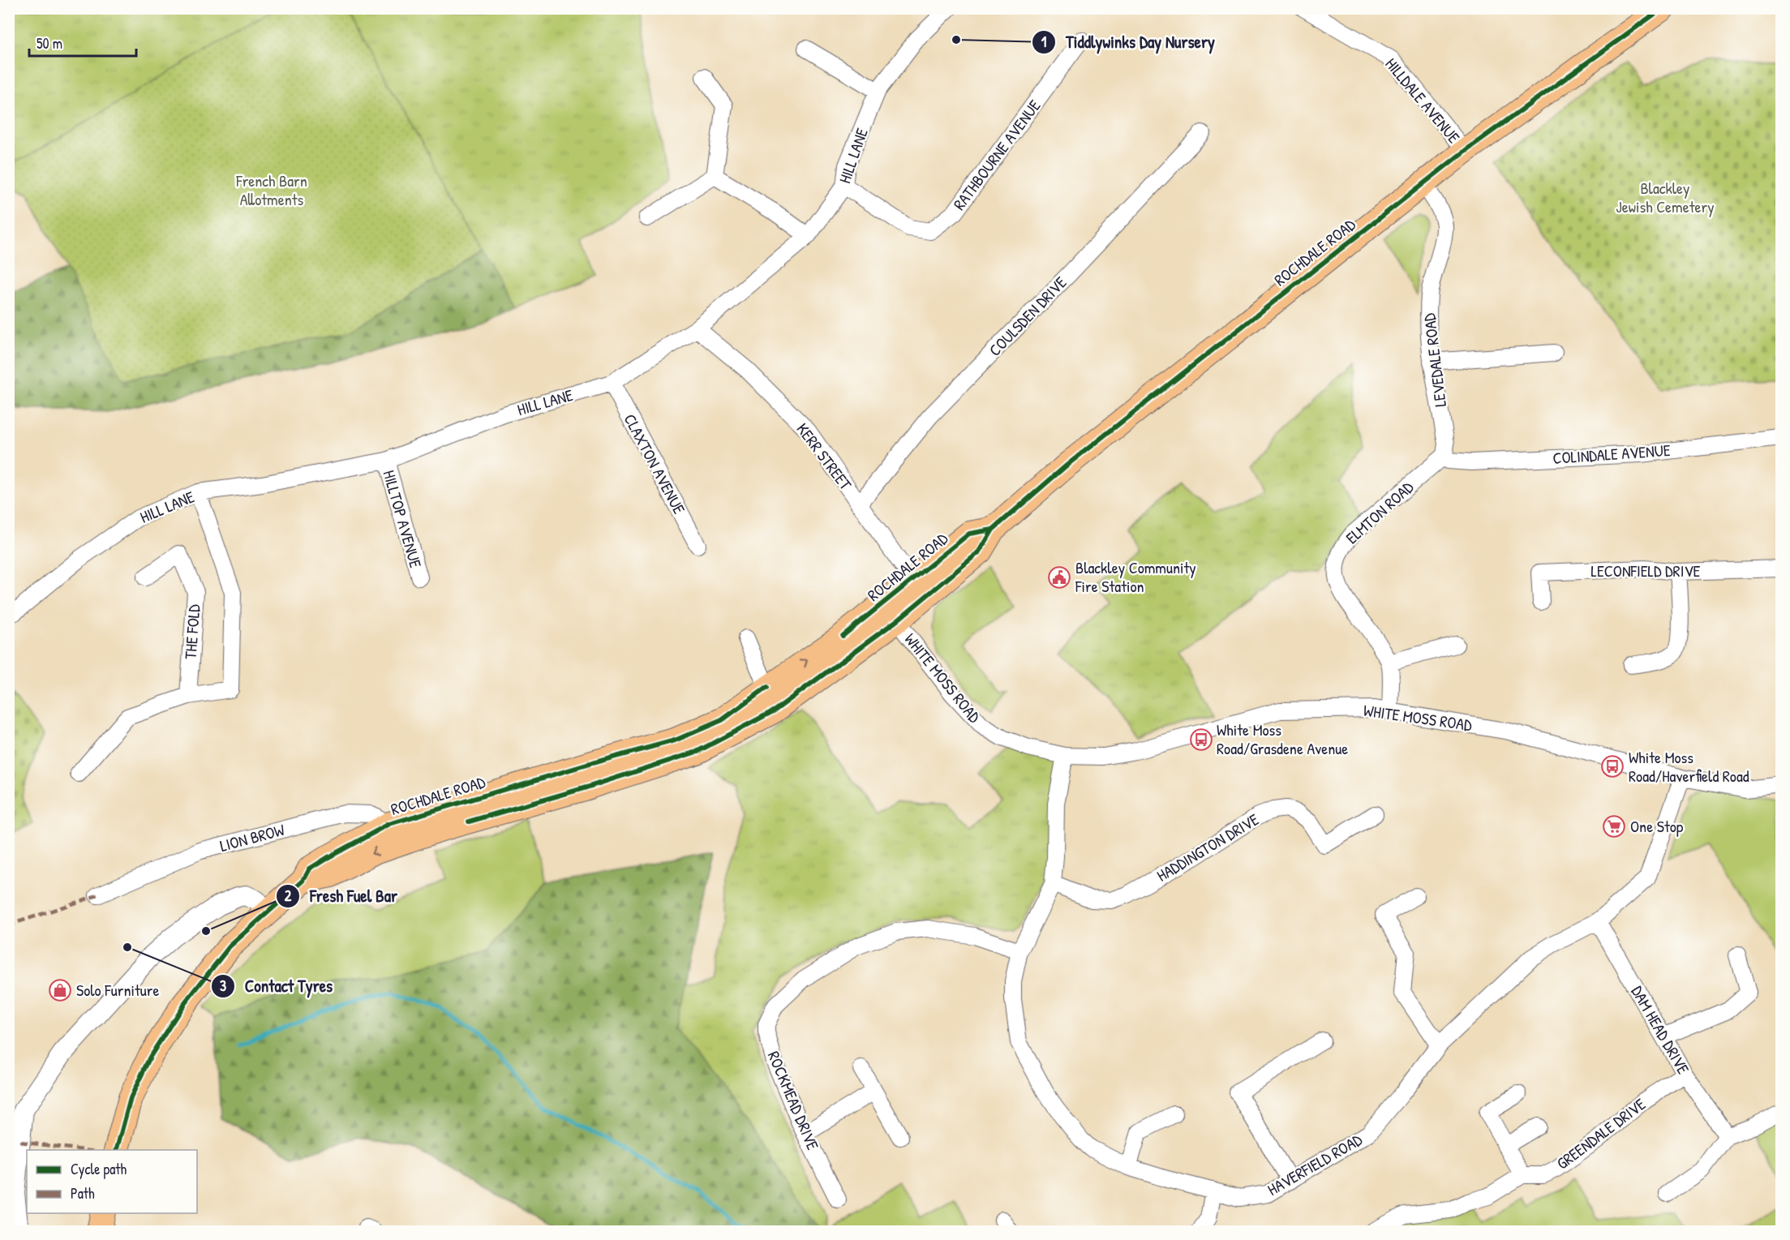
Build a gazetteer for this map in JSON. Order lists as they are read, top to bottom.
{
  "streets": {
    "main road": ["ROCHDALE ROAD"],
    "street": [
      "HILLDALE AVENUE",
      "RATHBOURNE AVENUE",
      "HILL LANE",
      "COULSDEN DRIVE",
      "LEVEDALE ROAD",
      "COLINDALE AVENUE",
      "KERR STREET",
      "CLAXTON AVENUE",
      "ELMTON ROAD",
      "HILLTOP AVENUE",
      "LECONFIELD DRIVE",
      "THE FOLD",
      "WHITE MOSS ROAD",
      "LION BROW",
      "HADDINGTON DRIVE",
      "DAM HEAD DRIVE",
      "ROCKMEAD DRIVE",
      "GREENDALE DRIVE",
      "HAVERFIELD ROAD"
    ]
  },
  "crossings": [
    ["HILLDALE AVENUE", "ROCHDALE ROAD"],
    ["RATHBOURNE AVENUE", "HILL LANE"],
    ["HILL LANE", "KERR STREET"],
    ["HILL LANE", "CLAXTON AVENUE"],
    ["HILL LANE", "HILLTOP AVENUE"],
    ["ROCHDALE ROAD", "LEVEDALE ROAD"],
    ["ROCHDALE ROAD", "KERR STREET"],
    ["ROCHDALE ROAD", "WHITE MOSS ROAD"],
    ["ROCHDALE ROAD", "LION BROW"],
    ["COULSDEN DRIVE", "KERR STREET"],
    ["LEVEDALE ROAD", "COLINDALE AVENUE"],
    ["LEVEDALE ROAD", "ELMTON ROAD"],
    ["COLINDALE AVENUE", "ELMTON ROAD"],
    ["ELMTON ROAD", "WHITE MOSS ROAD"],
    ["WHITE MOSS ROAD", "HAVERFIELD ROAD"],
    ["HADDINGTON DRIVE", "HAVERFIELD ROAD"],
    ["DAM HEAD DRIVE", "GREENDALE DRIVE"],
    ["DAM HEAD DRIVE", "HAVERFIELD ROAD"],
    ["ROCKMEAD DRIVE", "HAVERFIELD ROAD"]
  ],
  "parks": ["French Barn Allotments", "Blackley Jewish Cemetery"],
  "places": {
    "other": ["Tiddlywinks Day Nursery", "Fresh Fuel Bar", "Contact Tyres"],
    "public building": ["Blackley Community Fire Station"],
    "bus stop": ["White Moss Road/Grasdene Avenue", "White Moss Road/Haverfield Road"],
    "supermarket": ["One Stop"],
    "shop": ["Solo Furniture"]
  },
  "legend": ["Cycle path", "Path"],
  "scale_bar": "50 m"
}
